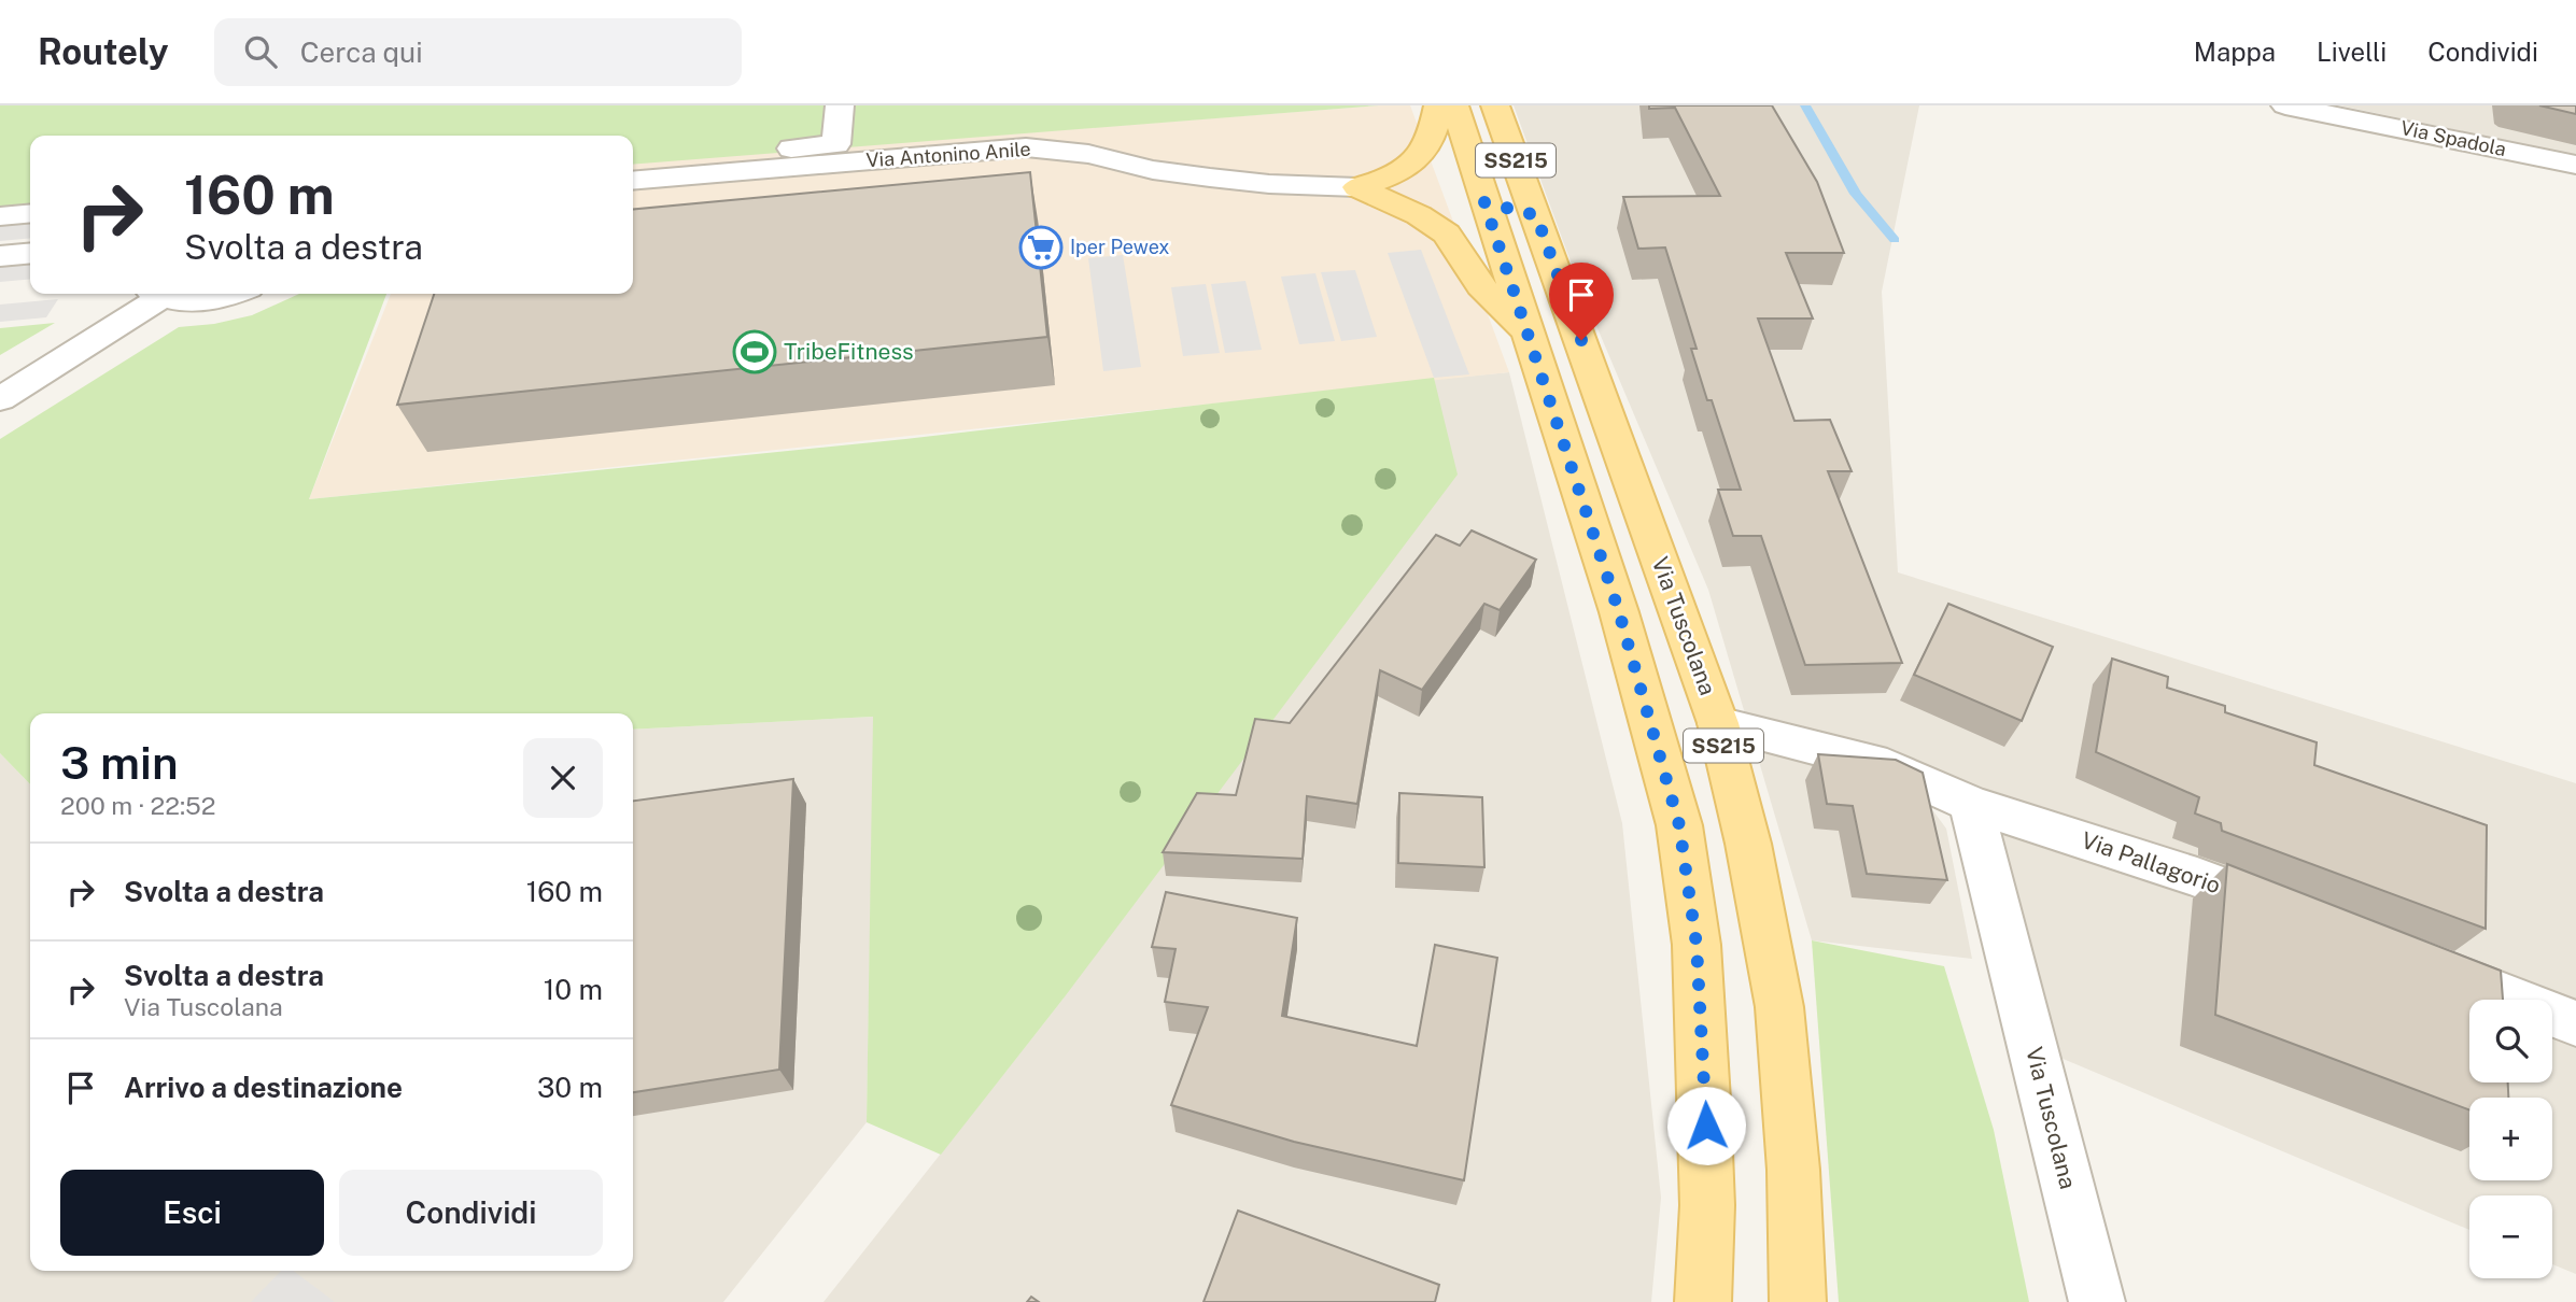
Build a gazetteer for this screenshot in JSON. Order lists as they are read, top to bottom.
{
  "streets": {
    "main road": ["SS215", "Via Tuscolana"],
    "street": ["Via Spadola", "Via Antonino Anile", "Via Pallagorio"]
  },
  "crossings": [
    ["Via Tuscolana", "Via Pallagorio"]
  ],
  "places": {
    "supermarket": ["Iper Pewex"],
    "sports": ["TribeFitness"]
  },
  "page": {
    "header": "Routely",
    "search": "Cerca qui",
    "nav": ["Mappa", "Livelli", "Condividi"],
    "turn": ["160 m", "Svolta a destra"],
    "heading": ["3 min", "200 m · 22:52"],
    "list": [
      {
        "name": "Svolta a destra",
        "value": "160 m"
      },
      {
        "name": "Svolta a destra",
        "note": "Via Tuscolana",
        "value": "10 m"
      },
      {
        "name": "Arrivo a destinazione",
        "value": "30 m"
      }
    ],
    "map_buttons": ["+", "−"],
    "buttons": ["Esci", "Condividi"]
  }
}
